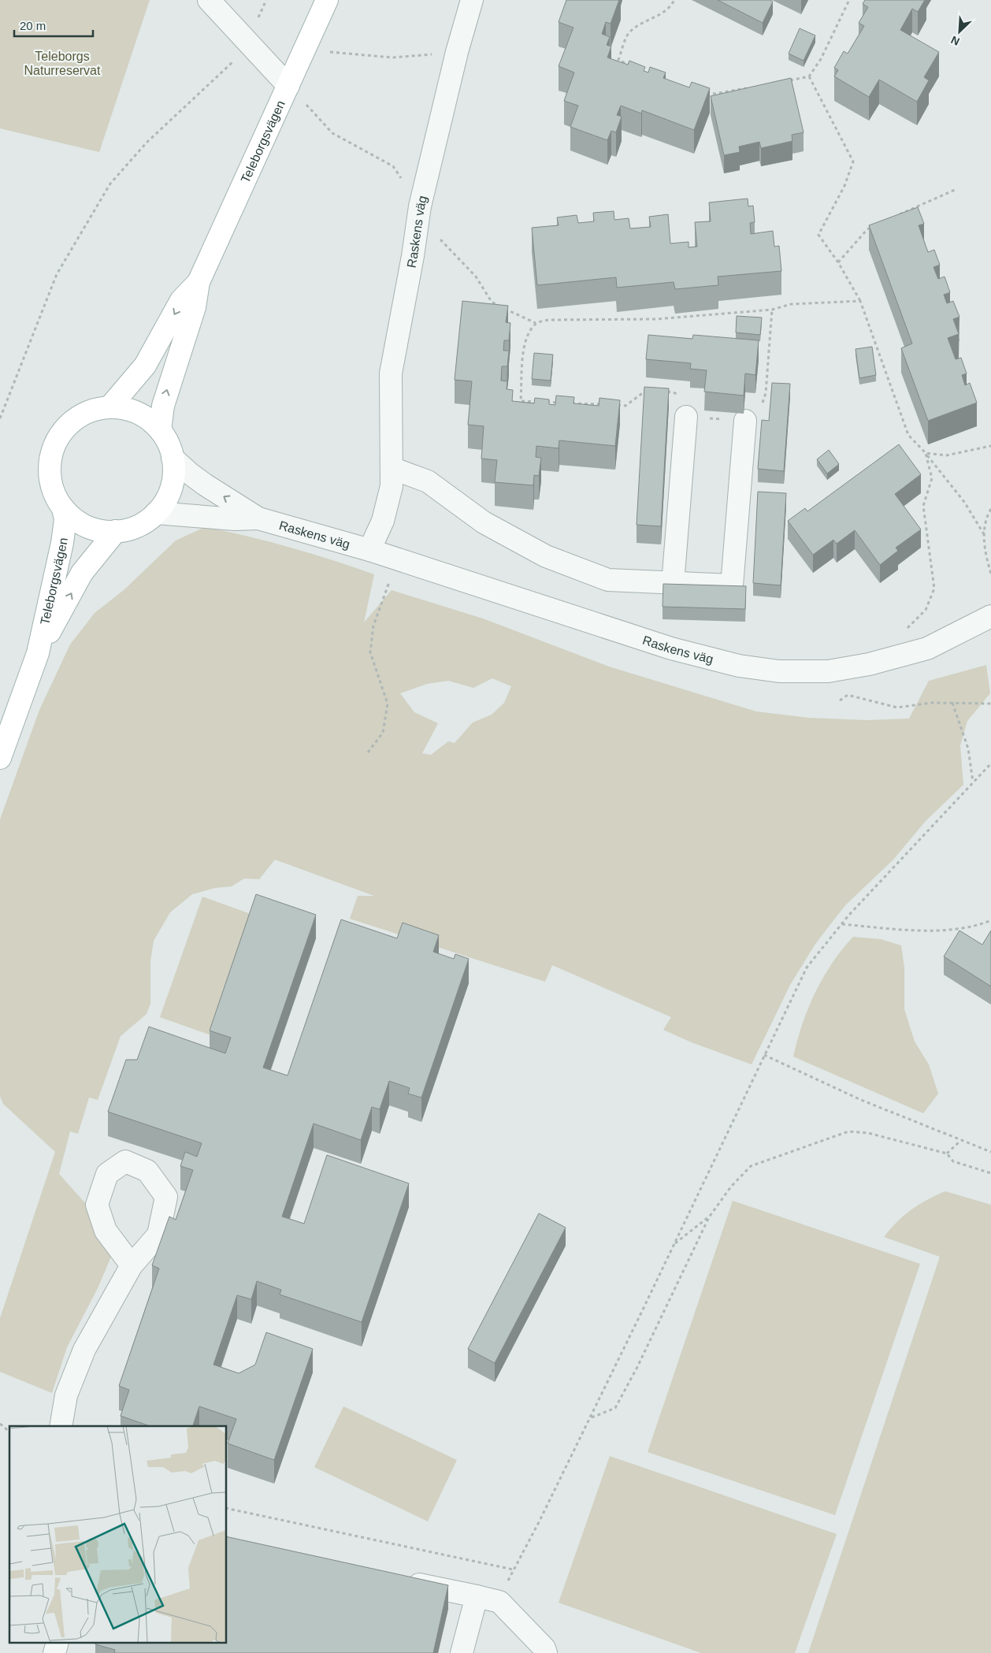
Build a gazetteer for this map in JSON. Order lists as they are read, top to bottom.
{
  "streets": {
    "main road": ["Teleborgsvägen"],
    "street": ["Raskens väg"]
  },
  "crossings": [
    ["Teleborgsvägen", "Raskens väg"]
  ],
  "parks": ["Teleborgs Naturreservat"],
  "scale_bar": "20 m",
  "north": "bottom left"
}
